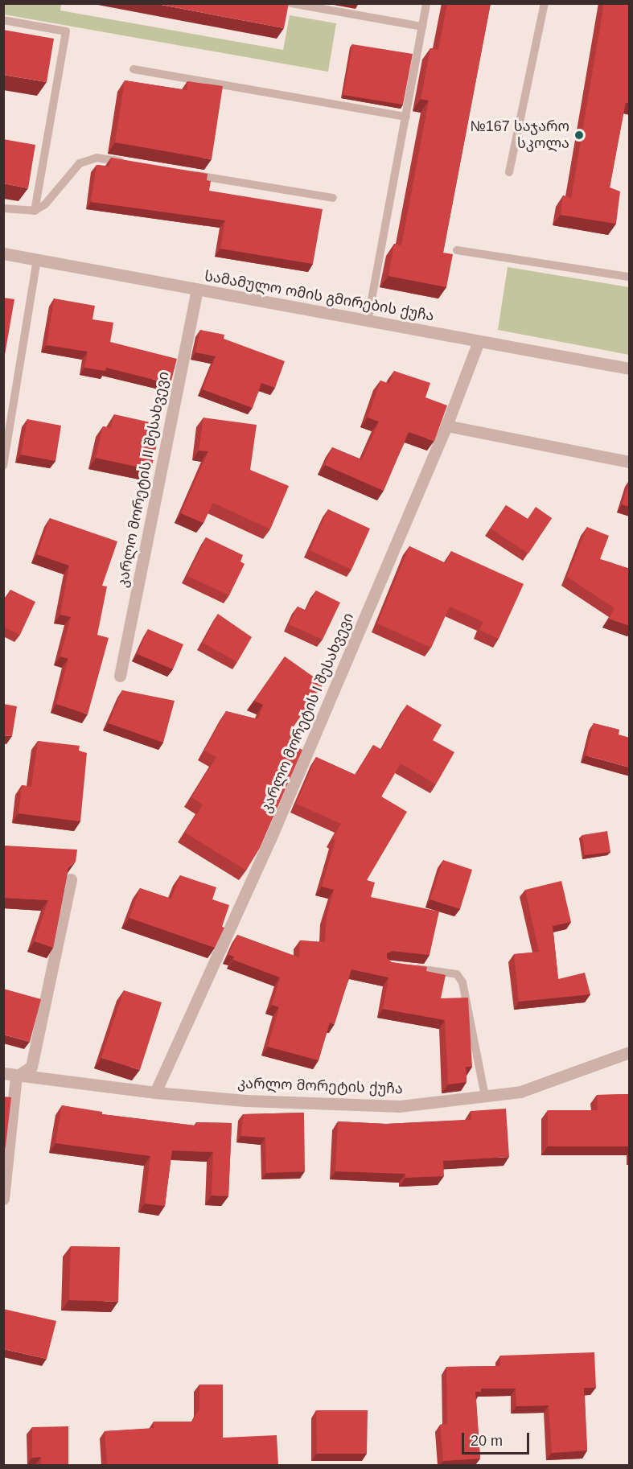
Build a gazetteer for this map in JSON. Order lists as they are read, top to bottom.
{
  "streets": {
    "street": [
      "სამამულო ომის გმირების ქუჩა",
      "კარლო მორეტის II შესახვევი",
      "კარლო მორეტის I შესახვევი",
      "კარლო მორეტის ქუჩა"
    ]
  },
  "crossings": [
    ["სამამულო ომის გმირების ქუჩა", "კარლო მორეტის II შესახვევი"],
    ["სამამულო ომის გმირების ქუჩა", "კარლო მორეტის I შესახვევი"],
    ["კარლო მორეტის I შესახვევი", "კარლო მორეტის ქუჩა"]
  ],
  "places": ["№167 საჯარო სკოლა"],
  "scale_bar": "20 m"
}
